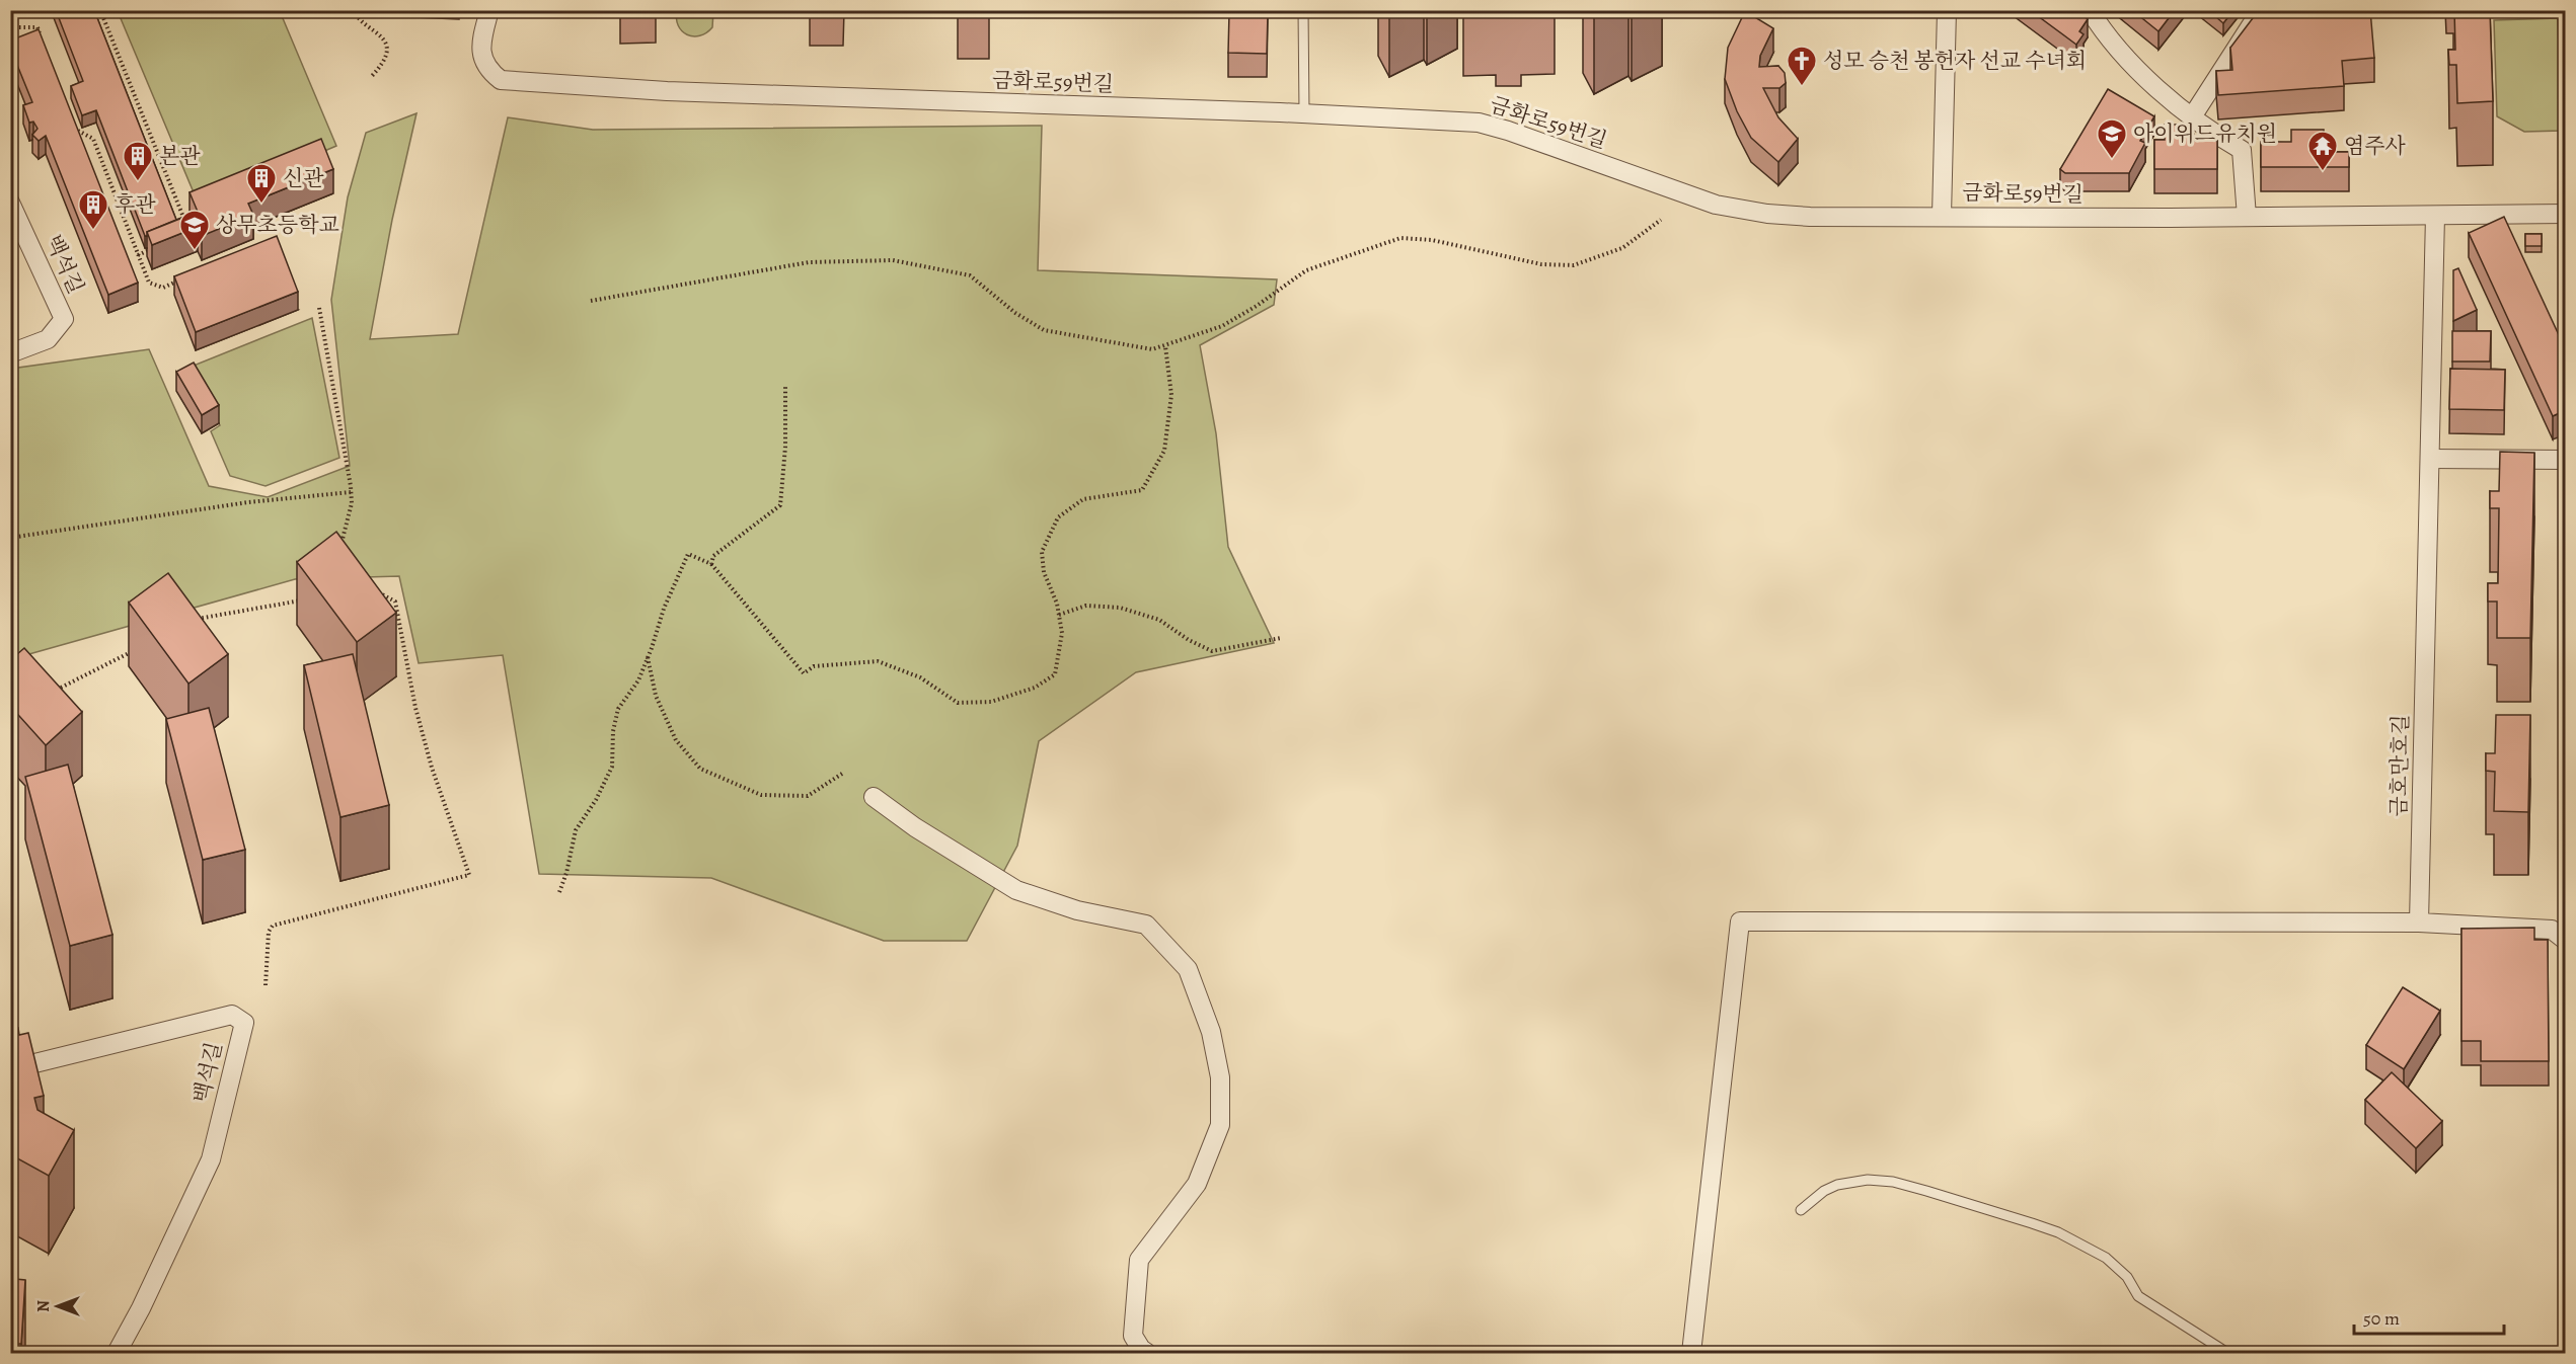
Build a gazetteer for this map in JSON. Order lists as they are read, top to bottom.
{
  "streets": {
    "street": ["금화로59번길", "백석길", "금호만호길"]
  },
  "crossings": [
    ["금화로59번길", "금호만호길"]
  ],
  "places": {
    "church": ["성모 승천 봉헌자 선교 수녀회"],
    "school or university": ["아이위드유치원", "상무초등학교"],
    "temple": ["염주사"],
    "building": ["본관", "신관", "후관"]
  },
  "scale_bar": "50 m",
  "north": "left"
}
